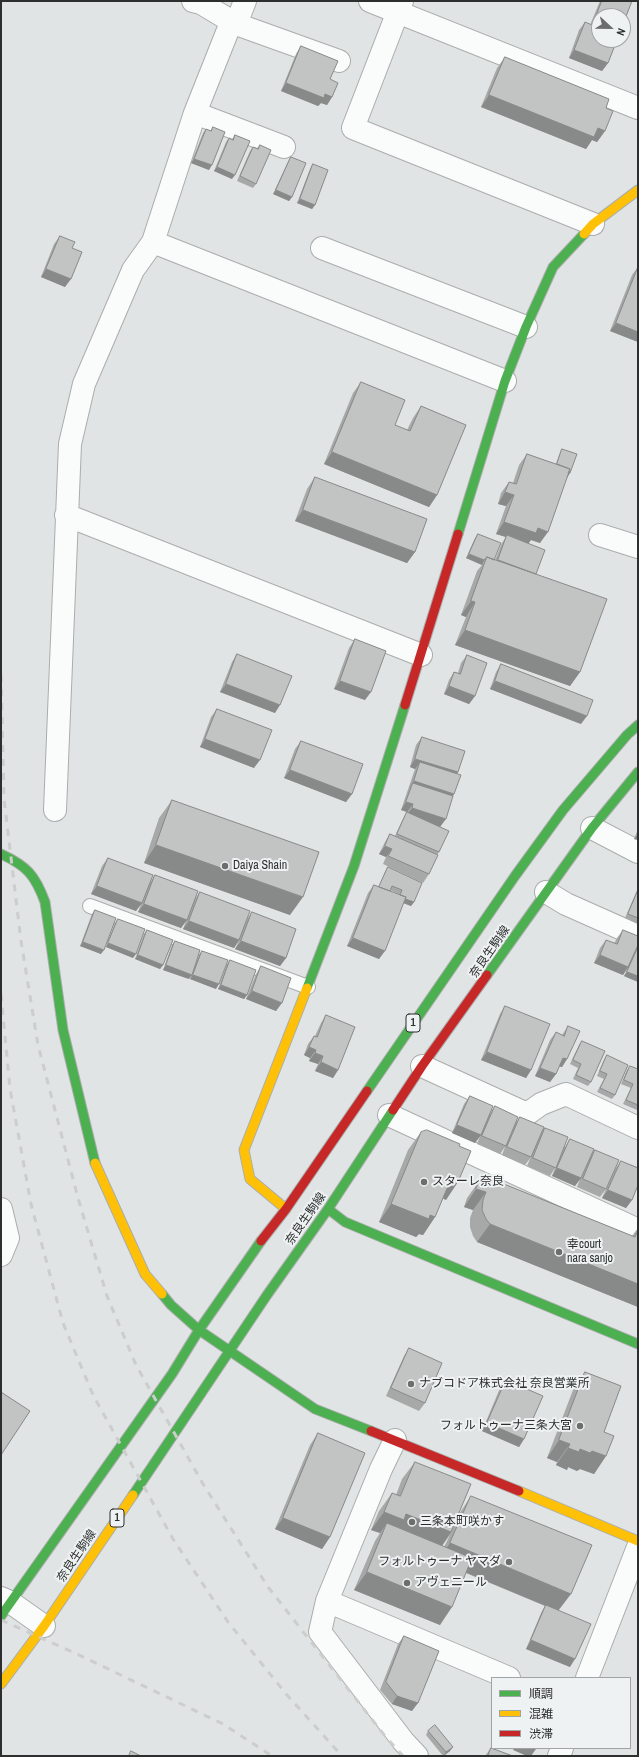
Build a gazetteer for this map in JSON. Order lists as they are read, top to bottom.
{
  "streets": {
    "street": ["奈良生駒線", "1"]
  },
  "places": [
    "Daiya Shain",
    "スターレ奈良",
    "幸court nara sanjo",
    "ナブコドア株式会社 奈良営業所",
    "フォルトゥーナ三条大宮",
    "三条本町咲かす",
    "フォルトゥーナ ヤマダ",
    "アヴェニール"
  ],
  "legend": ["順調", "混雑", "渋滞"],
  "north": "right"
}
